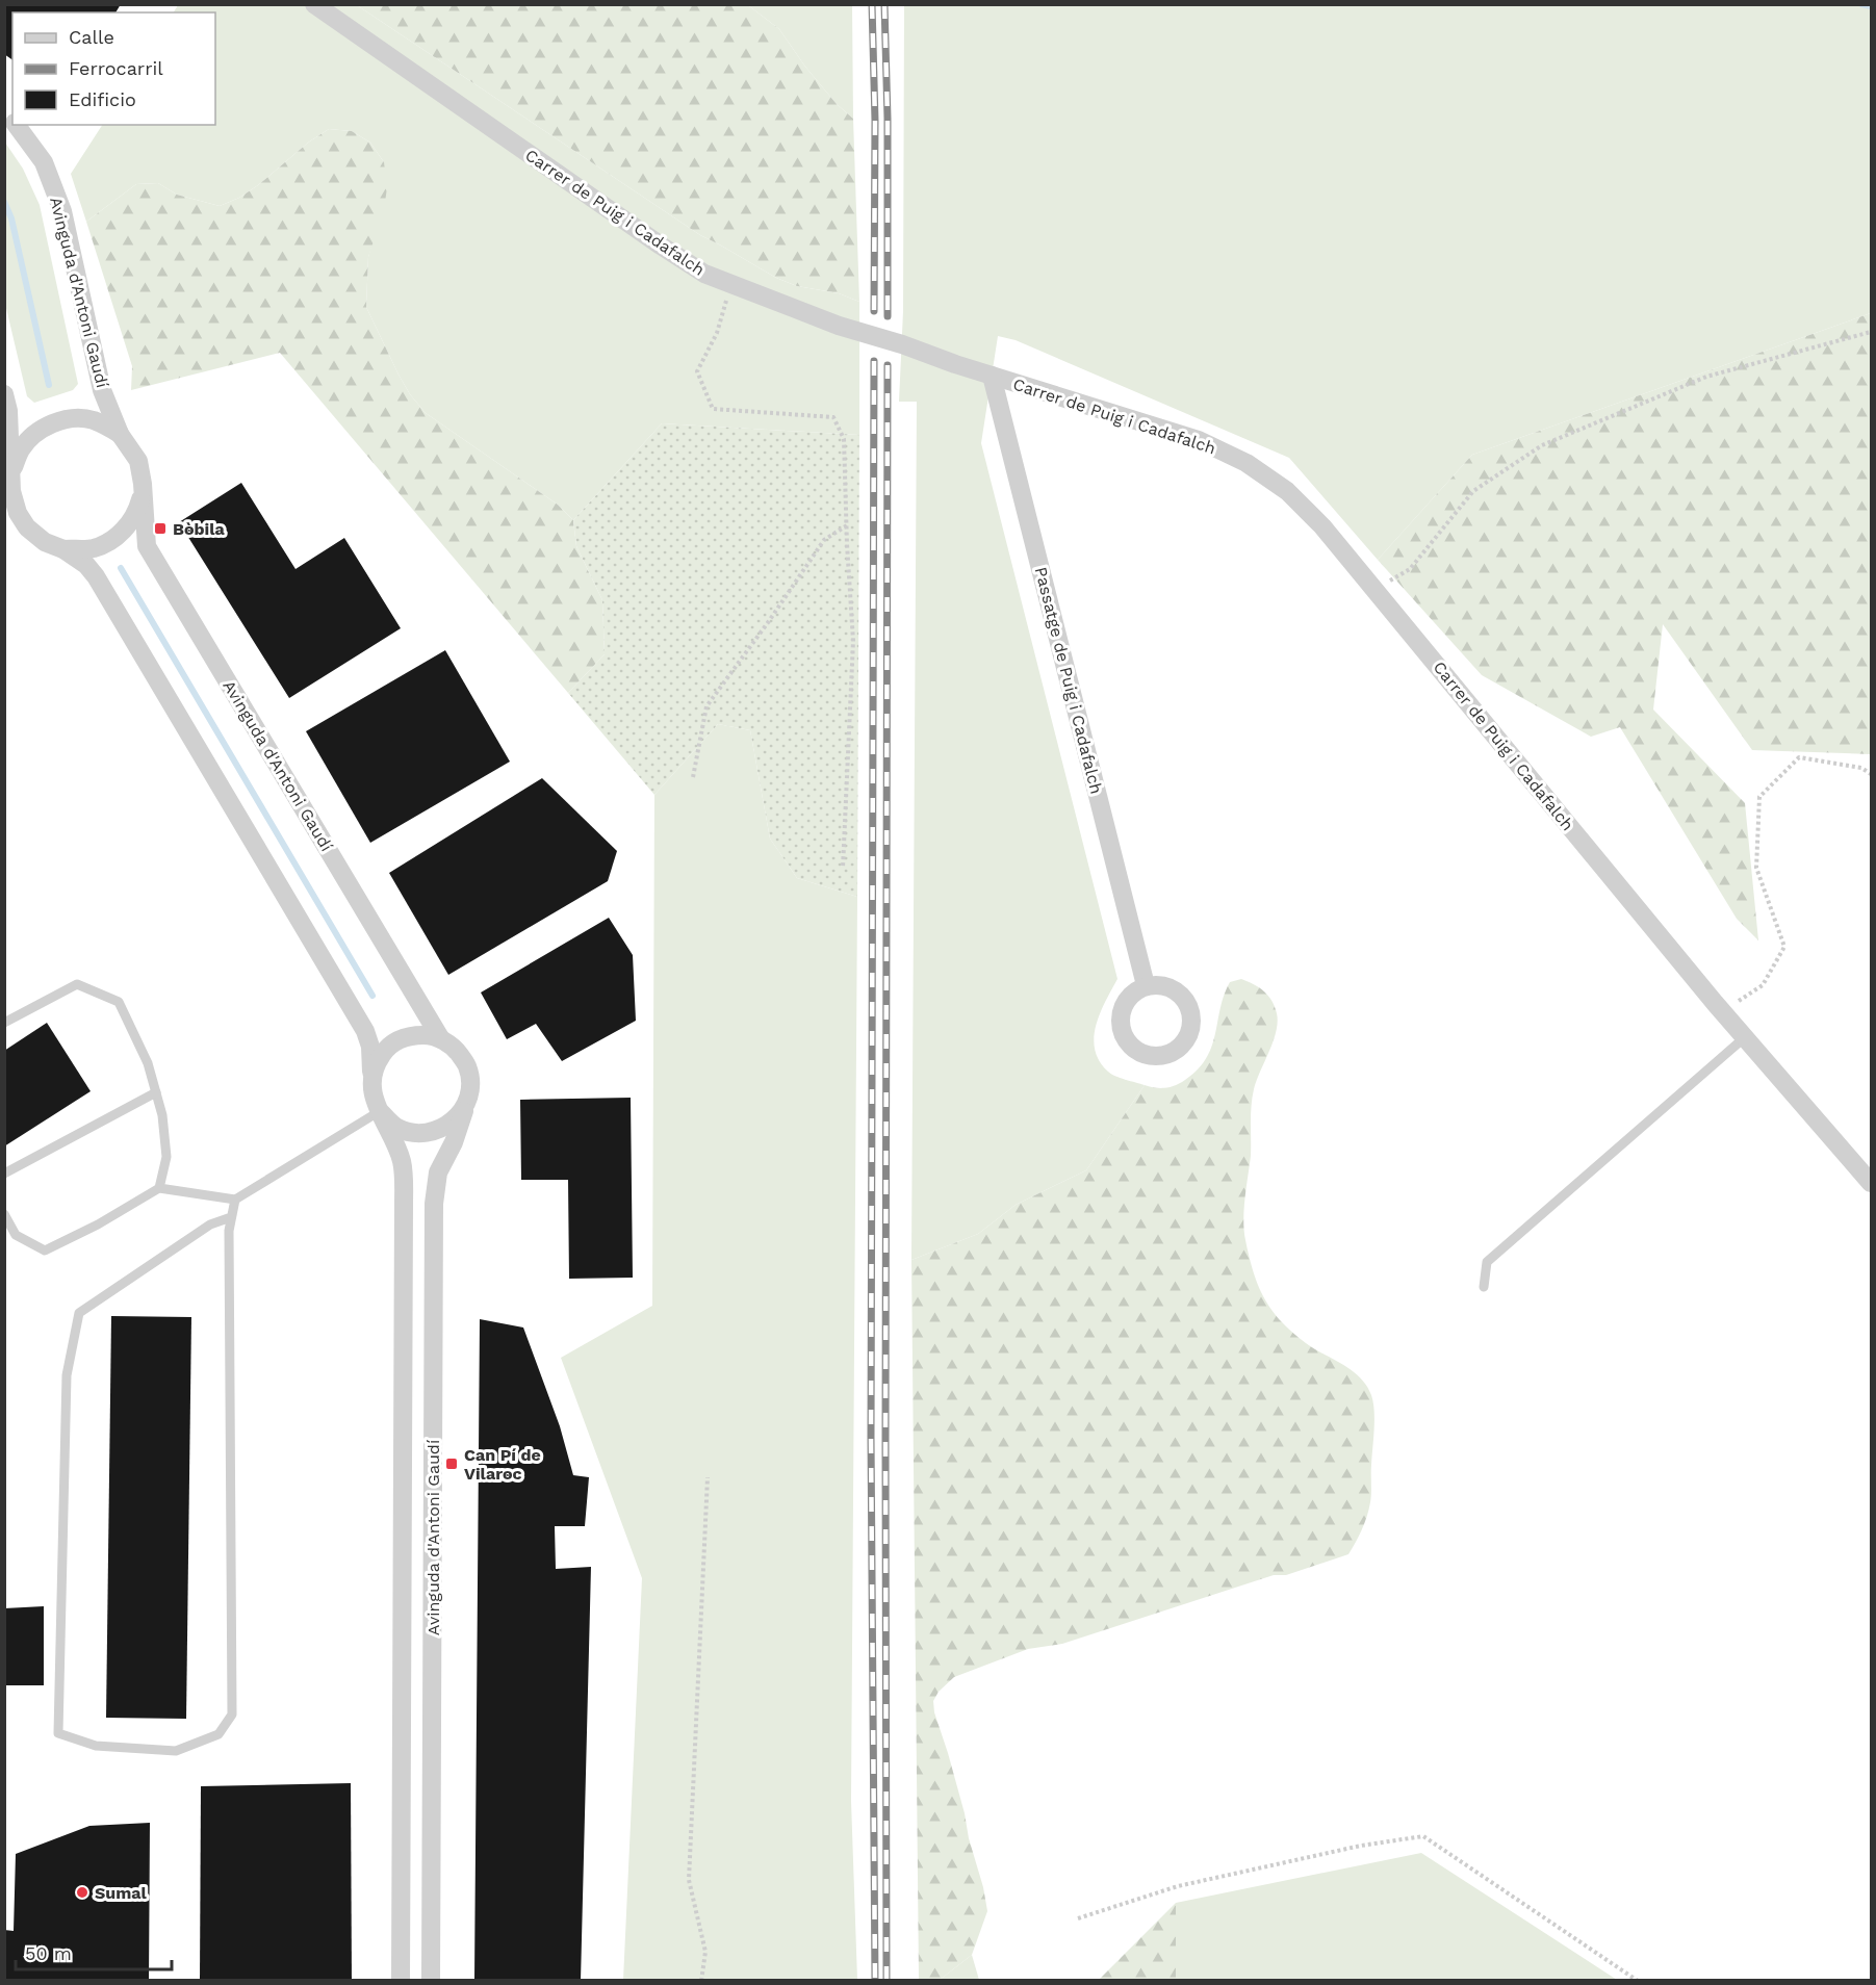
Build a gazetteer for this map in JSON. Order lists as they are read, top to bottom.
{
  "streets": {
    "street": ["Carrer de Puig i Cadafalch", "Avinguda d'Antoni Gaudí", "Passatge de Puig i Cadafalch"]
  },
  "crossings": [
    ["Carrer de Puig i Cadafalch", "Passatge de Puig i Cadafalch"]
  ],
  "places": {
    "transit": ["Bòbila", "Can Pí de Vilaroc"],
    "other": ["Sumal"]
  },
  "legend": ["Calle", "Ferrocarril", "Edificio"],
  "scale_bar": "50 m"
}
